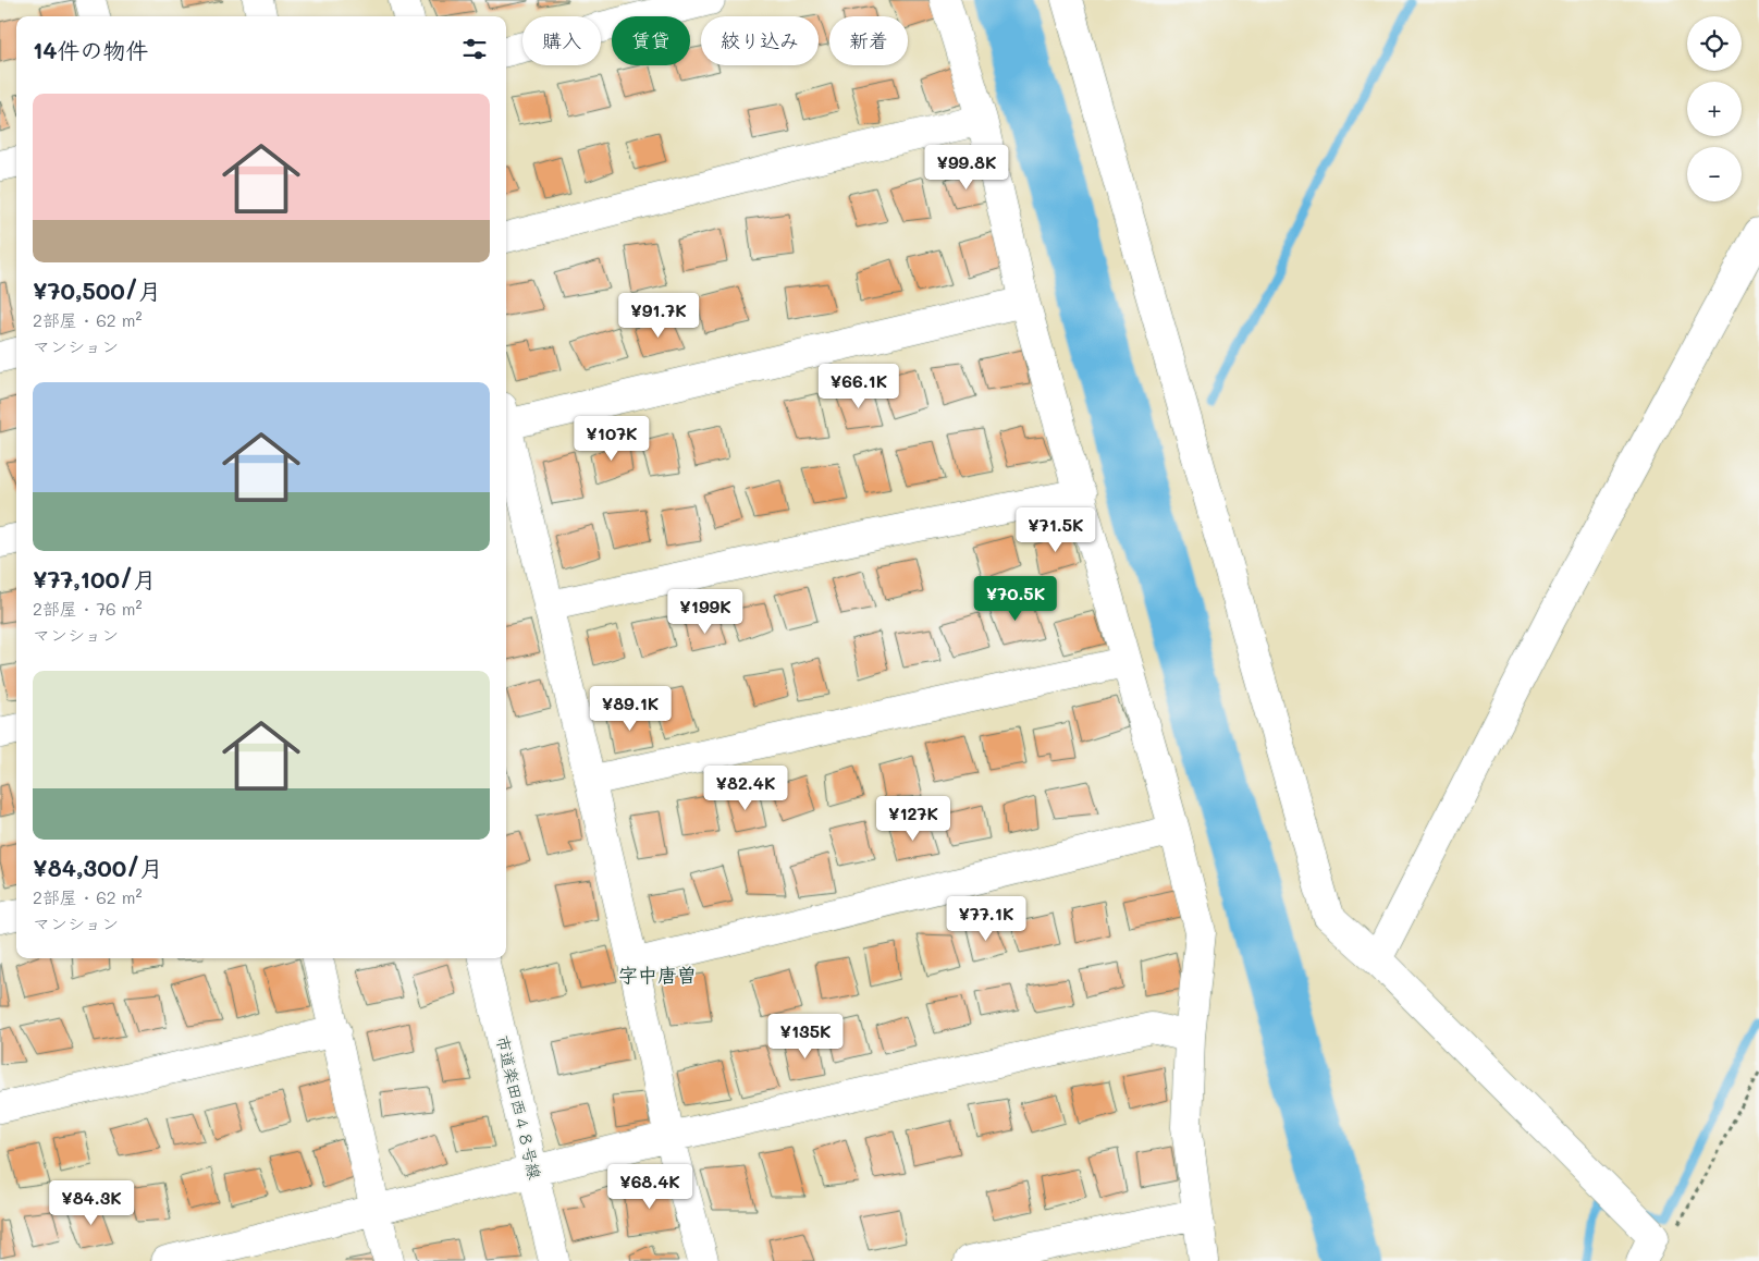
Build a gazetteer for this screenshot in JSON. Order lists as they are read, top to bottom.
{
  "streets": {
    "street": ["市道楽田西４８号線"]
  },
  "districts": ["字中唐曽"],
  "page": {
    "map_buttons": ["+", "−"],
    "chip": [
      "購入",
      "賃貸",
      "絞り込み",
      "新着"
    ],
    "heading": "14件の物件",
    "list": [
      {
        "name": "¥70,500/月",
        "note": "2部屋 · 62 m² · マンション"
      },
      {
        "name": "¥77,100/月",
        "note": "2部屋 · 76 m² · マンション"
      },
      {
        "name": "¥84,300/月",
        "note": "2部屋 · 62 m² · マンション"
      }
    ],
    "price": [
      "¥99.8K",
      "¥91.7K",
      "¥66.1K",
      "¥107K",
      "¥71.5K",
      "¥70.5K",
      "¥199K",
      "¥89.1K",
      "¥82.4K",
      "¥127K",
      "¥77.1K",
      "¥135K",
      "¥68.4K",
      "¥84.3K"
    ]
  }
}
